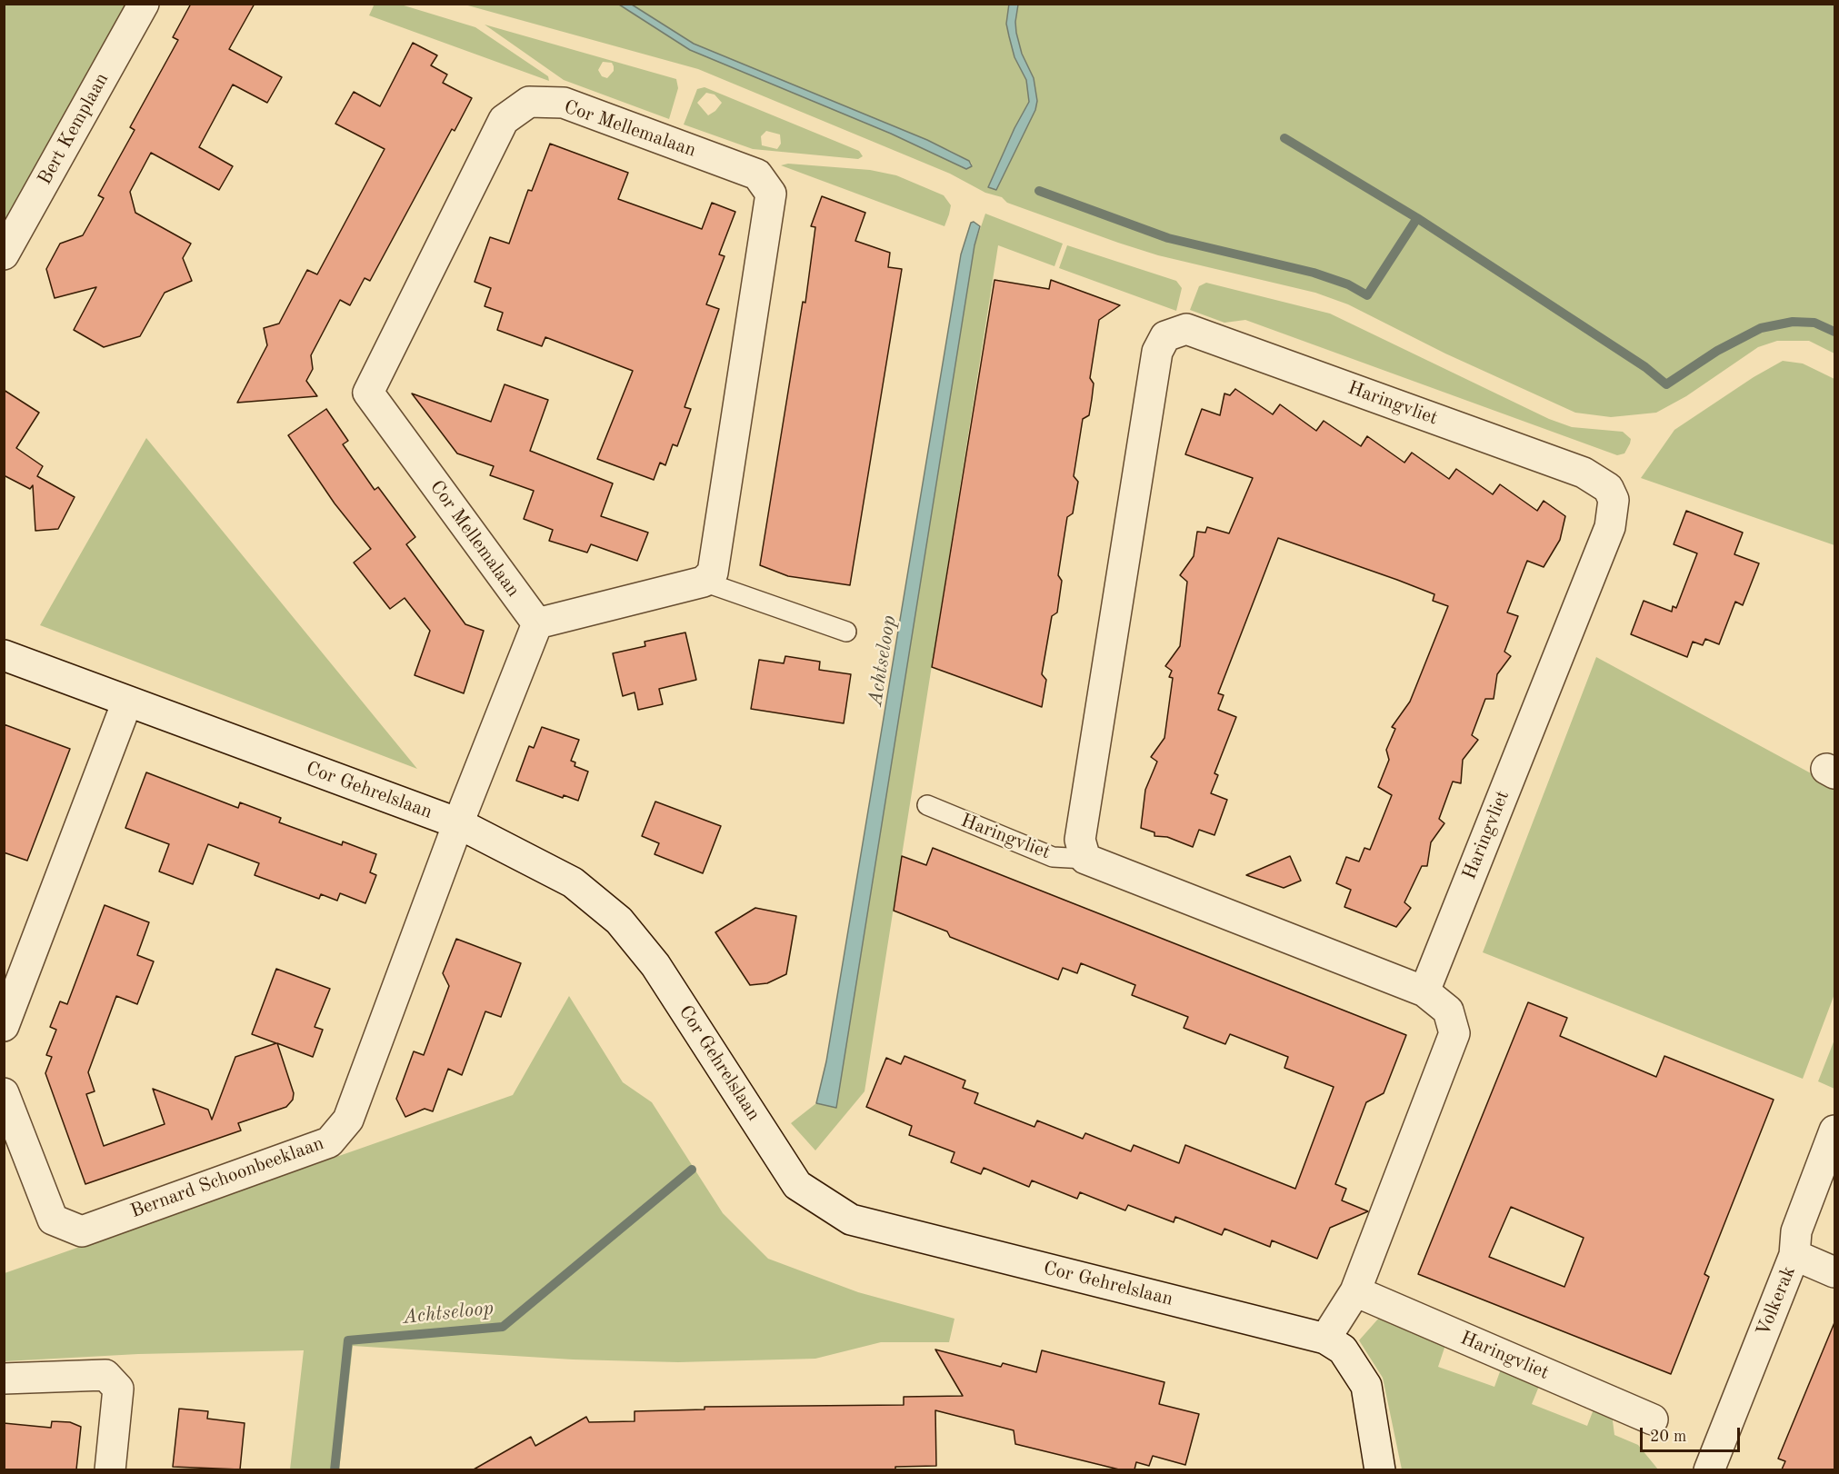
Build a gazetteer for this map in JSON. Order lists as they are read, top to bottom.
{
  "streets": {
    "street": [
      "Bert Kemplaan",
      "Cor Mellemalaan",
      "Haringvliet",
      "Cor Gehrelslaan",
      "Bernard Schoonbeeklaan",
      "Volkerak"
    ]
  },
  "crossings": [
    ["Haringvliet", "Cor Gehrelslaan"],
    ["Cor Gehrelslaan", "Bernard Schoonbeeklaan"]
  ],
  "water": ["Achtseloop"],
  "scale_bar": "20 m"
}
